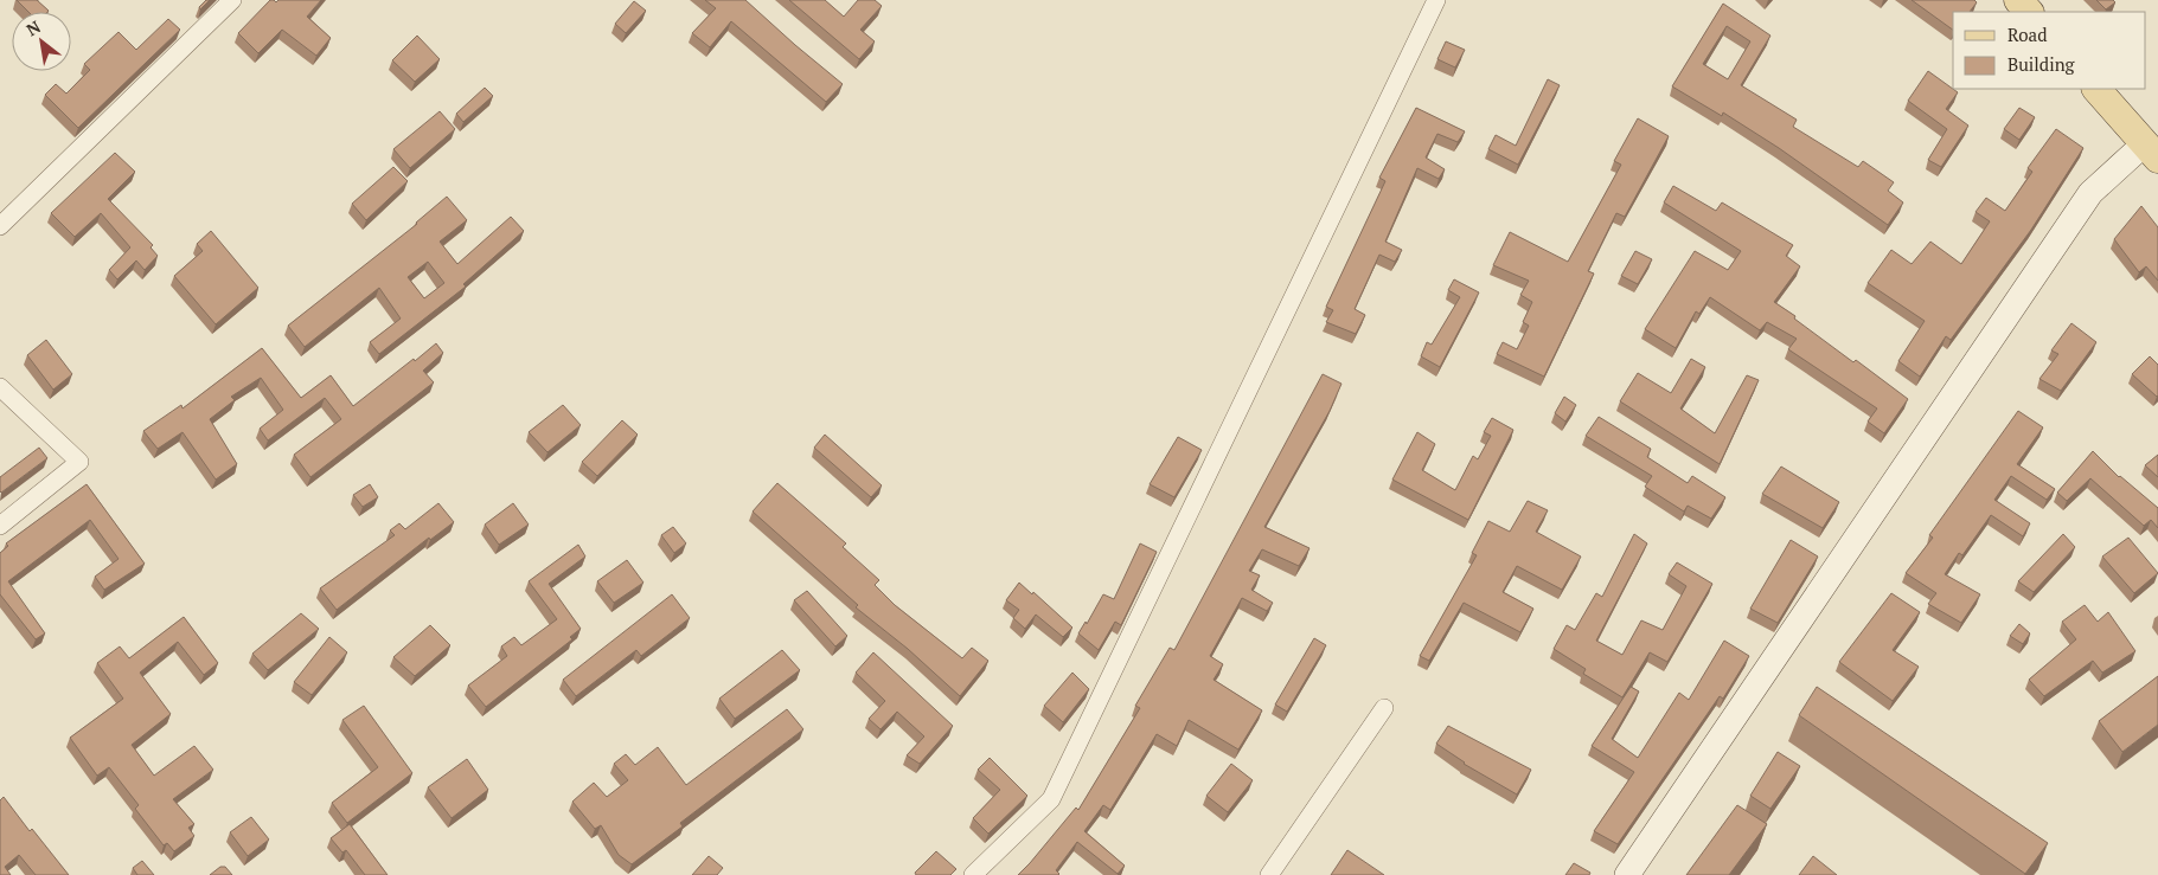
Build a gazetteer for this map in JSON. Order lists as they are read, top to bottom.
{
  "legend": ["Road", "Building"],
  "north": "top left"
}
